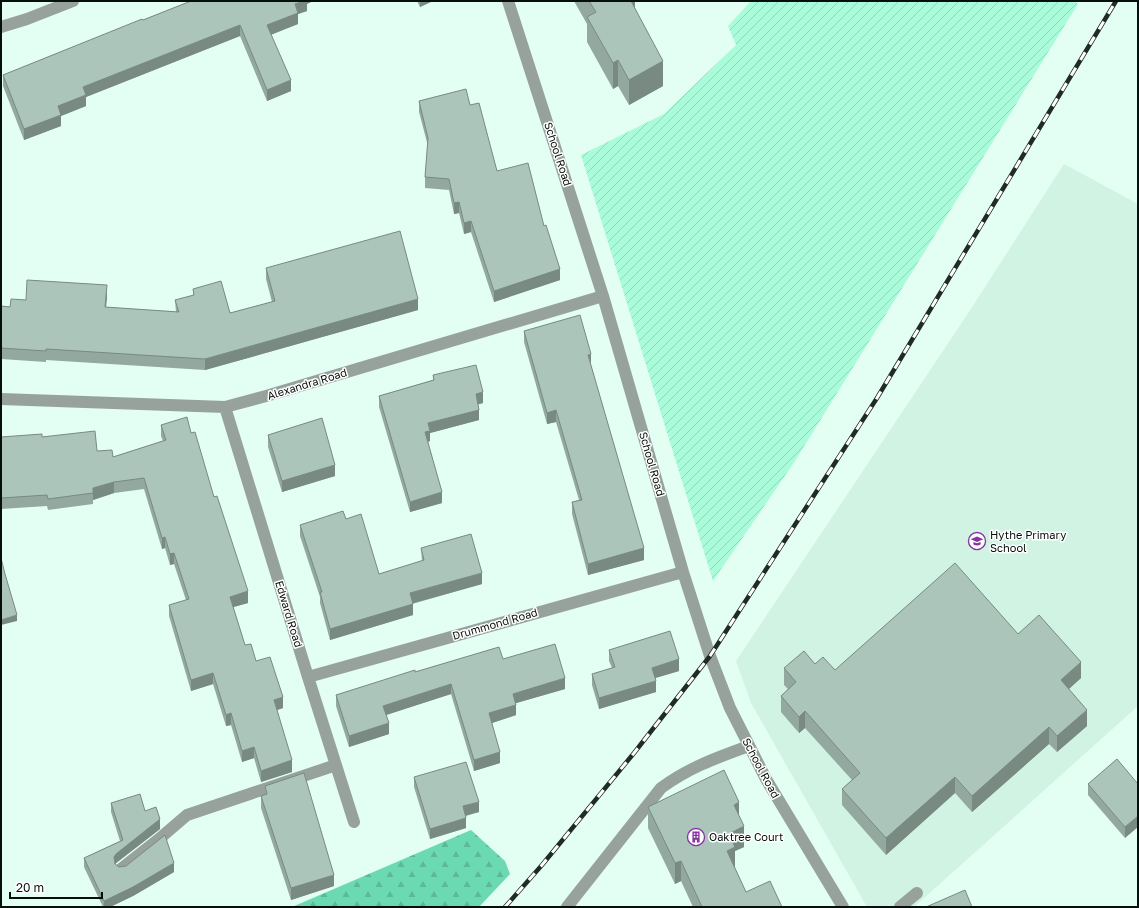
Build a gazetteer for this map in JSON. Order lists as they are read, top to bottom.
{
  "streets": {
    "street": [
      "School Road",
      "Alexandra Road",
      "Edward Road",
      "Drummond Road"
    ]
  },
  "crossings": [
    ["School Road", "Alexandra Road"],
    ["School Road", "Drummond Road"],
    ["Alexandra Road", "Edward Road"],
    ["Edward Road", "Drummond Road"]
  ],
  "places": {
    "school or university": ["Hythe Primary School"],
    "building": ["Oaktree Court"]
  },
  "scale_bar": "20 m"
}
